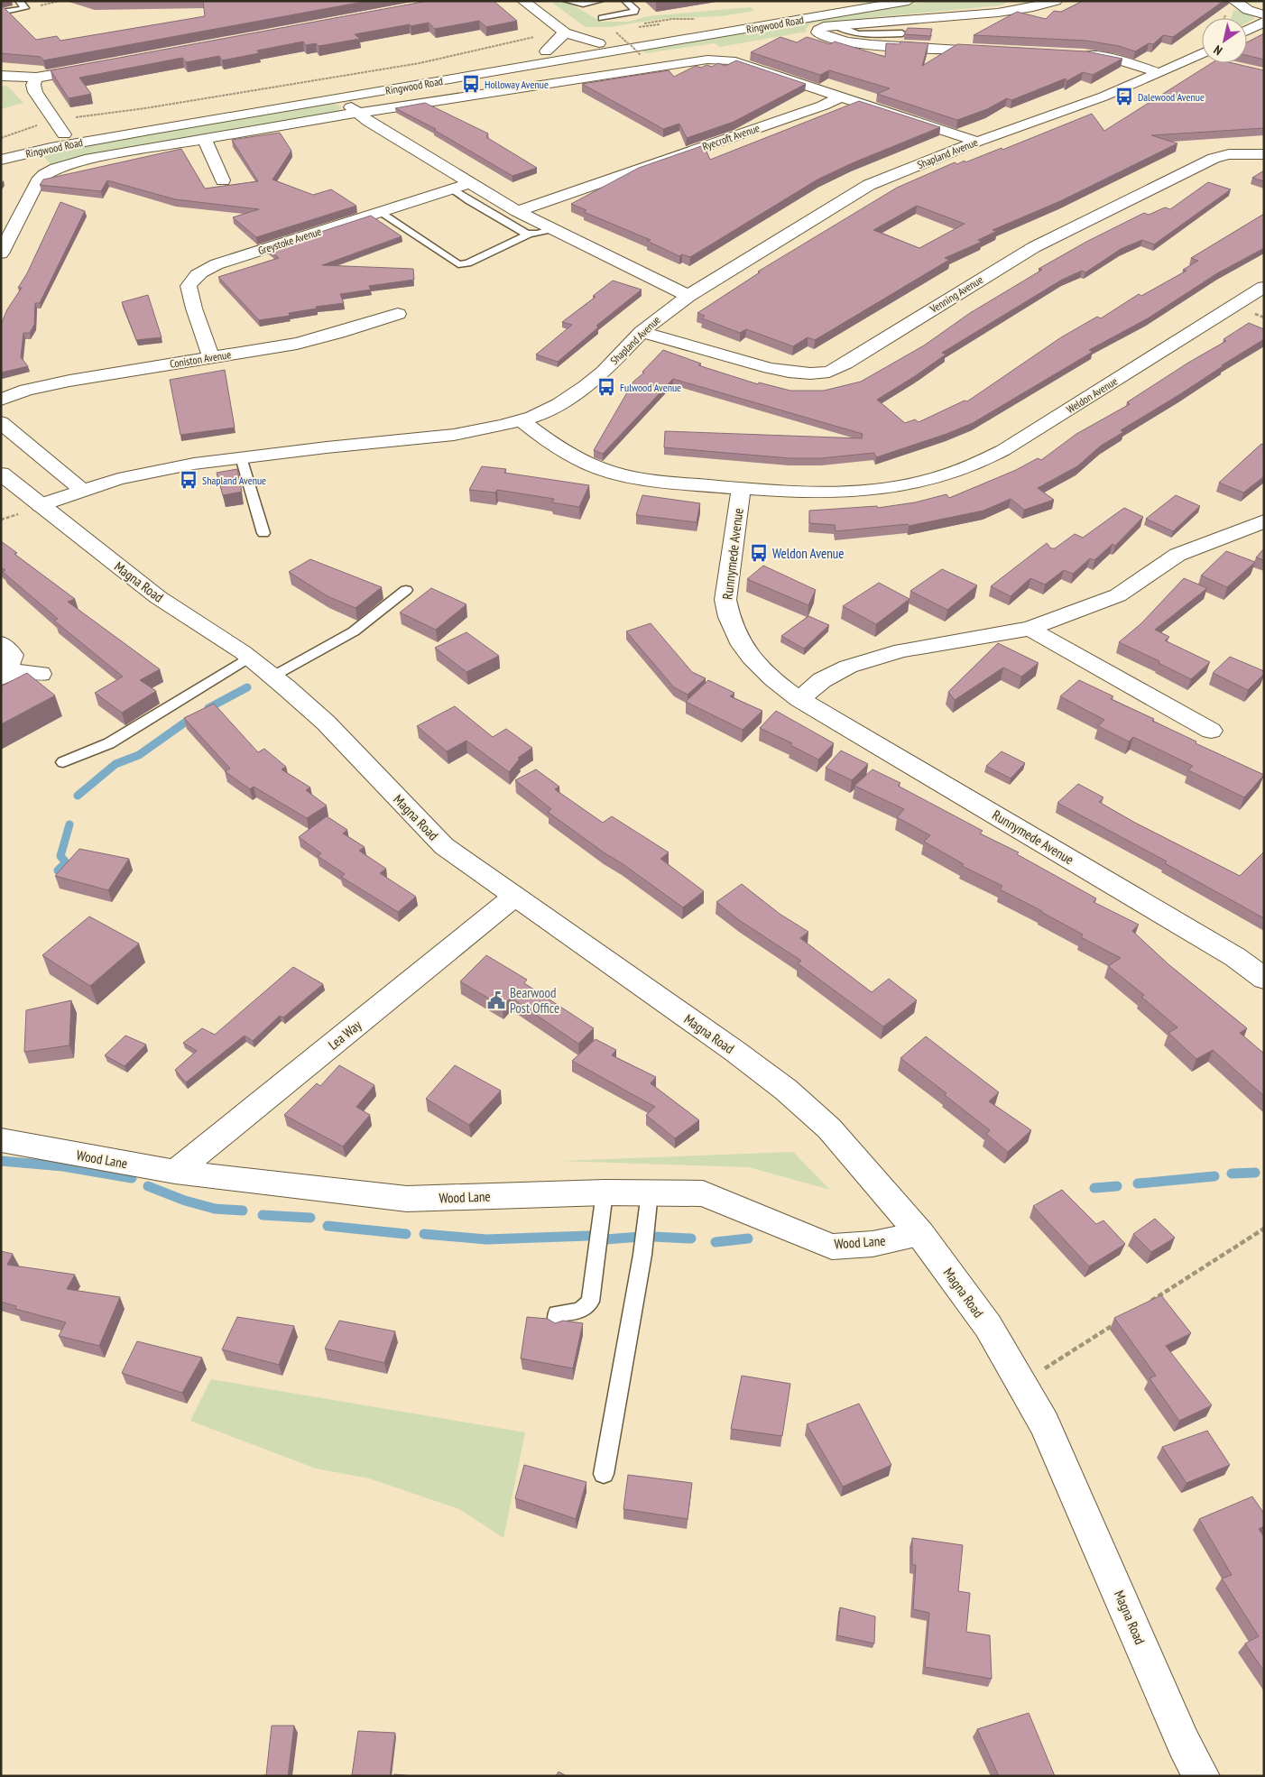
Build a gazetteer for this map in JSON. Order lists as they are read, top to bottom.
{
  "streets": {
    "main road": [
      "Ringwood Road",
      "Ryecroft Avenue",
      "Shapland Avenue",
      "Greystoke Avenue",
      "Venning Avenue",
      "Coniston Avenue",
      "Weldon Avenue",
      "Runnymede Avenue",
      "Magna Road",
      "Lea Way",
      "Wood Lane"
    ]
  },
  "crossings": [
    ["Ringwood Road", "Ryecroft Avenue"],
    ["Shapland Avenue", "Venning Avenue"],
    ["Shapland Avenue", "Weldon Avenue"],
    ["Shapland Avenue", "Magna Road"],
    ["Greystoke Avenue", "Coniston Avenue"],
    ["Weldon Avenue", "Runnymede Avenue"],
    ["Magna Road", "Lea Way"],
    ["Magna Road", "Wood Lane"],
    ["Lea Way", "Wood Lane"]
  ],
  "places": {
    "bus stop": [
      "Holloway Avenue",
      "Dalewood Avenue",
      "Fulwood Avenue",
      "Shapland Avenue",
      "Weldon Avenue"
    ],
    "public building": ["Bearwood Post Office"]
  },
  "north": "bottom left"
}
